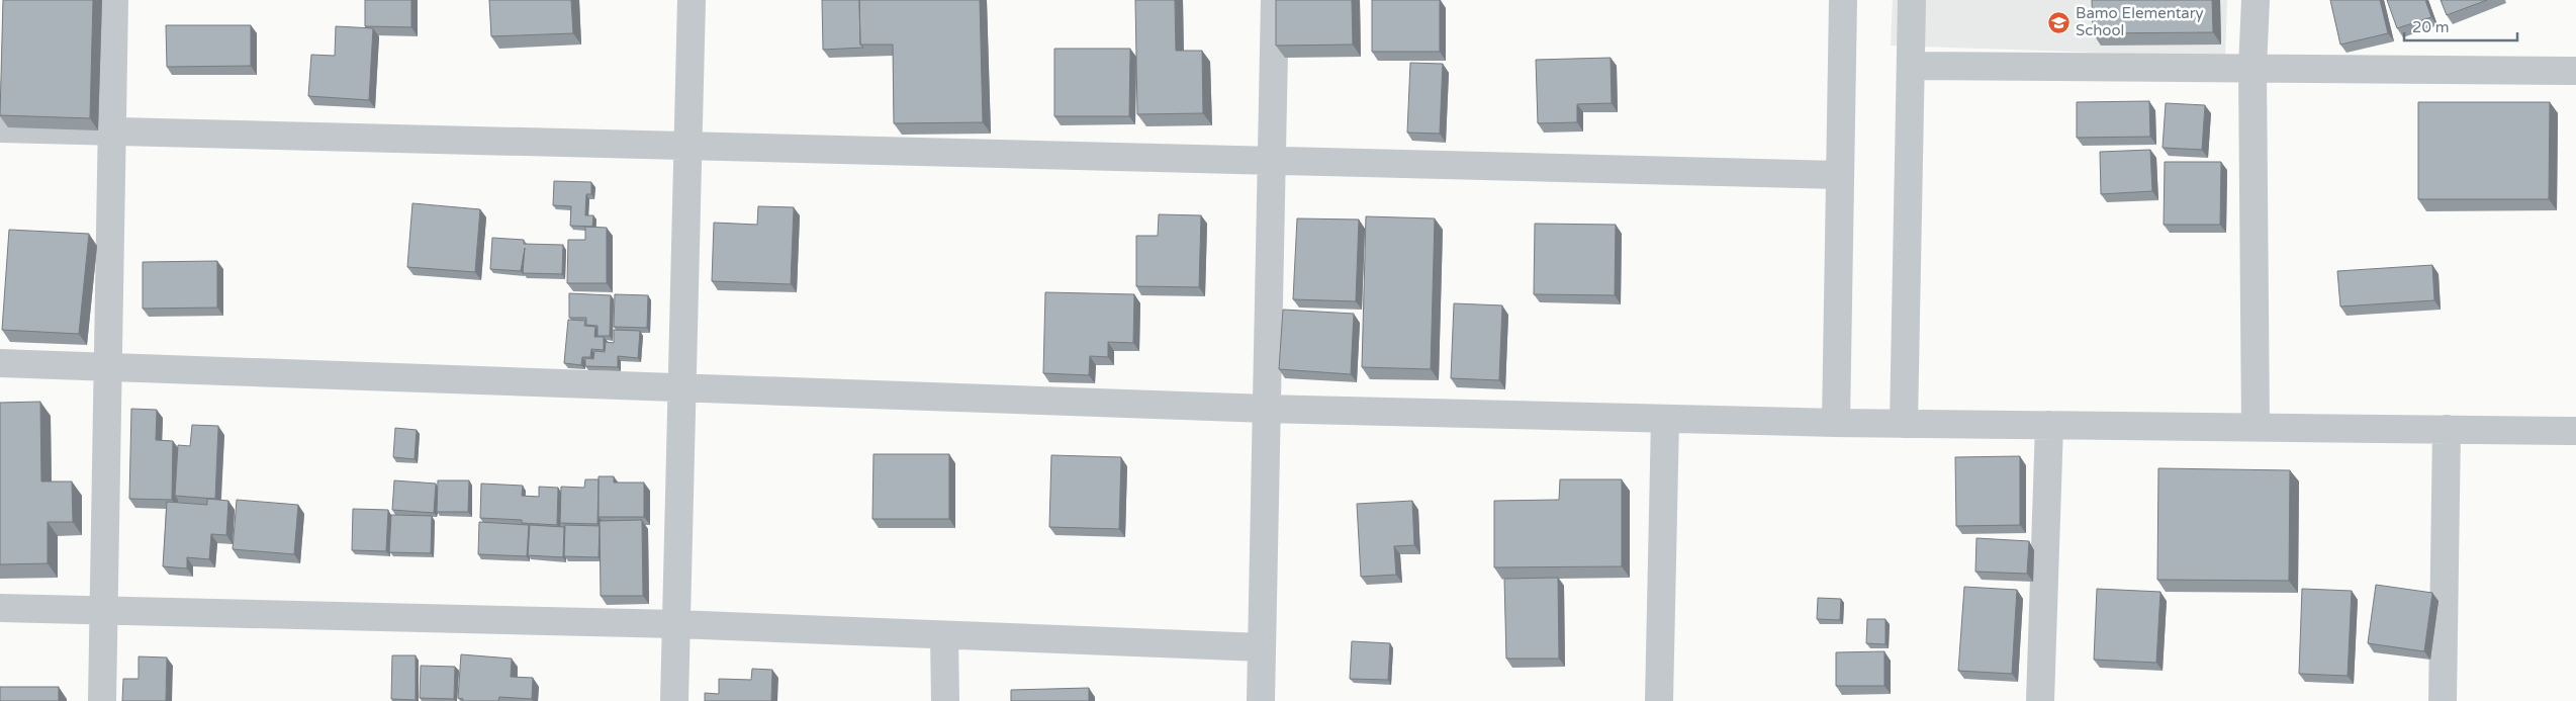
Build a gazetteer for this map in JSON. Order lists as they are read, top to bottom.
{
  "places": {
    "school or university": ["Bamo Elementary School"]
  },
  "scale_bar": "20 m"
}
